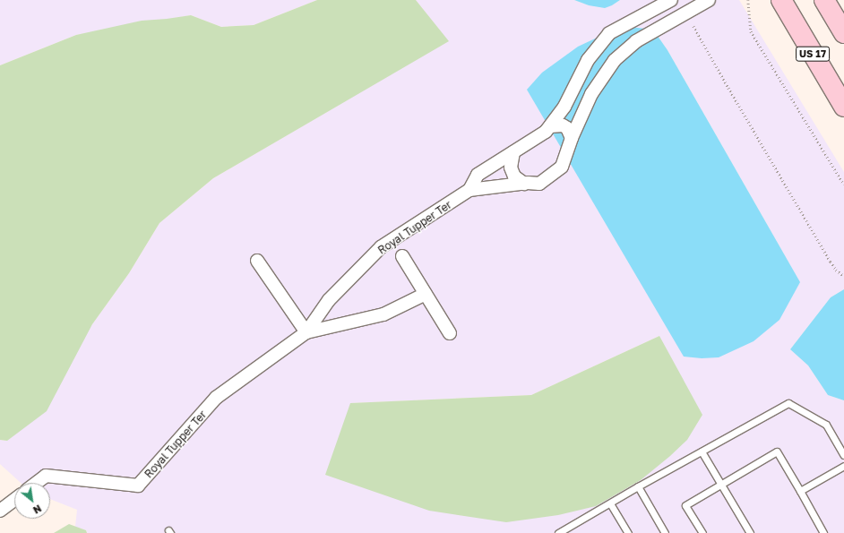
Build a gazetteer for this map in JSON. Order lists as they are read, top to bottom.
{
  "streets": {
    "main road": ["US 17"],
    "street": ["Royal Tupper Ter"]
  },
  "north": "bottom right"
}
